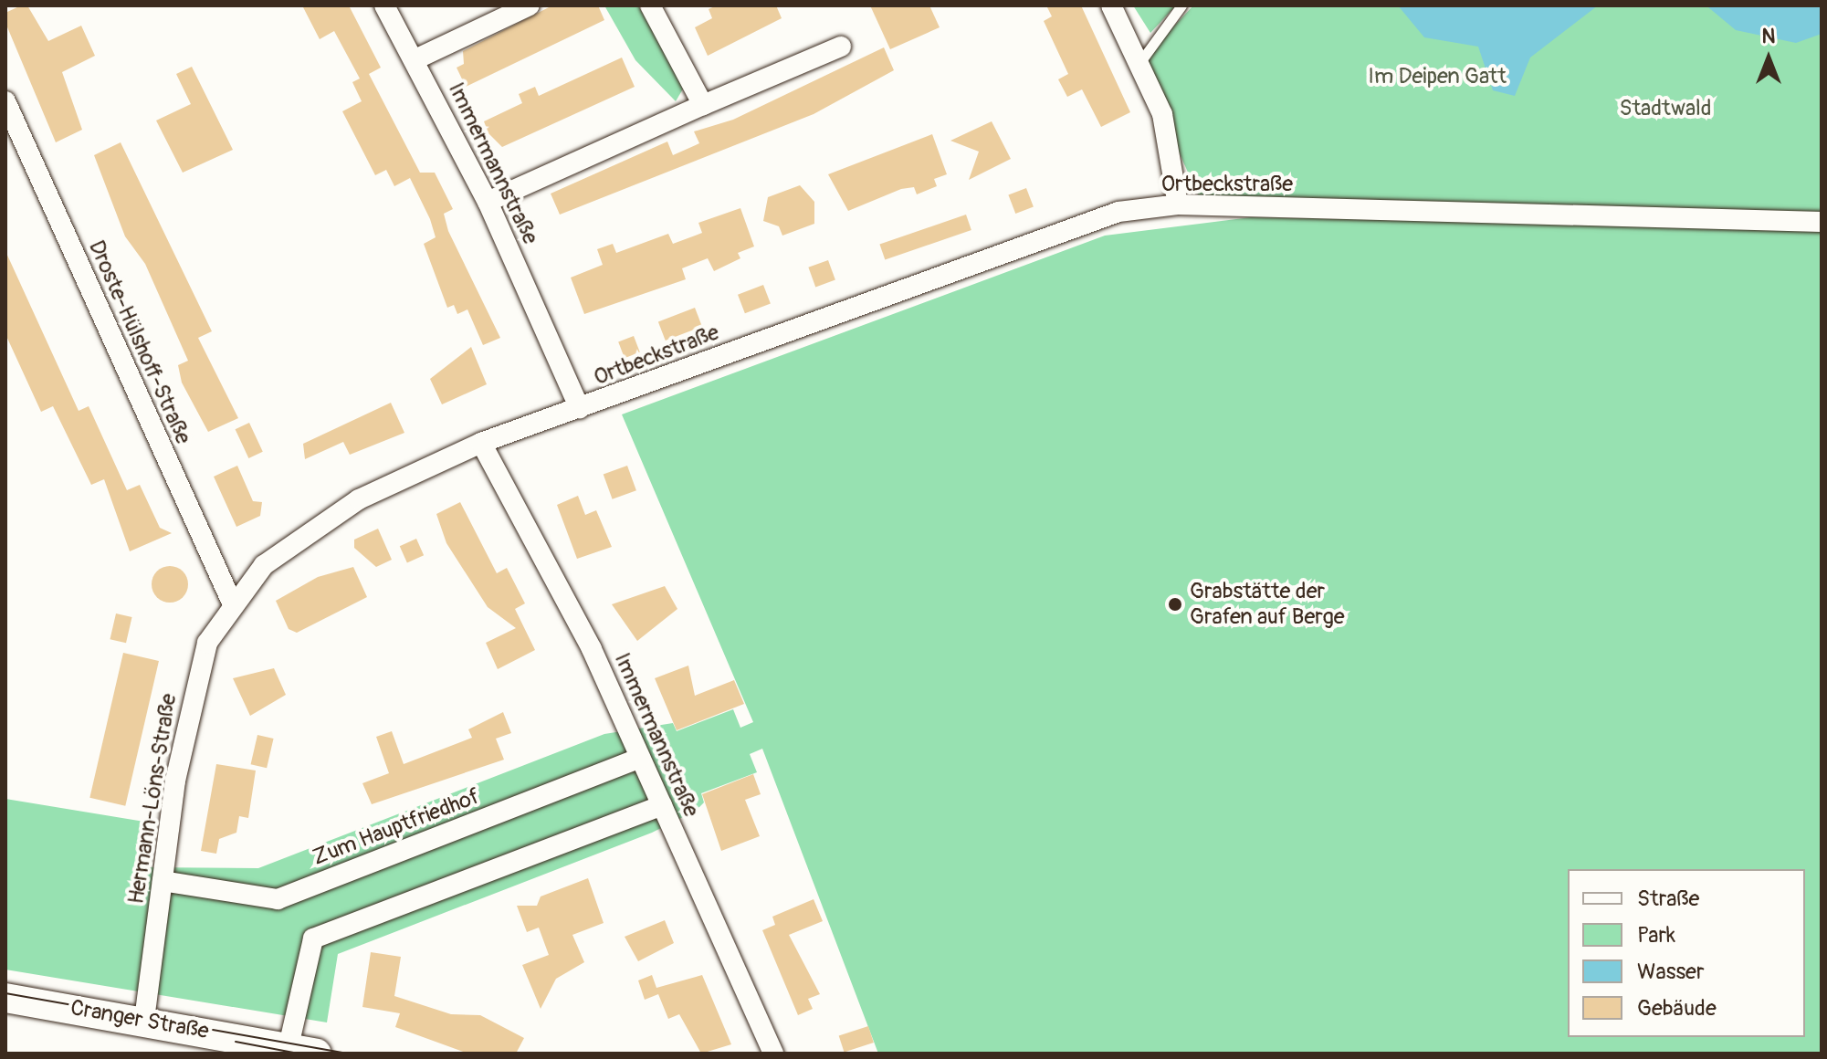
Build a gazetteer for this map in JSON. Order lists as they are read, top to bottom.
{
  "streets": {
    "main road": ["Cranger Straße"],
    "street": [
      "Immermannstraße",
      "Ortbeckstraße",
      "Droste-Hülshoff-Straße",
      "Hermann-Löns-Straße",
      "Zum Hauptfriedhof"
    ]
  },
  "crossings": [
    ["Immermannstraße", "Ortbeckstraße"],
    ["Immermannstraße", "Hermann-Löns-Straße"],
    ["Immermannstraße", "Zum Hauptfriedhof"],
    ["Ortbeckstraße", "Hermann-Löns-Straße"],
    ["Droste-Hülshoff-Straße", "Hermann-Löns-Straße"],
    ["Hermann-Löns-Straße", "Zum Hauptfriedhof"],
    ["Hermann-Löns-Straße", "Cranger Straße"]
  ],
  "parks": ["Im Deipen Gatt", "Stadtwald"],
  "places": ["Grabstätte der Grafen auf Berge"],
  "legend": [
    "Straße",
    "Park",
    "Wasser",
    "Gebäude"
  ],
  "north": "top"
}
